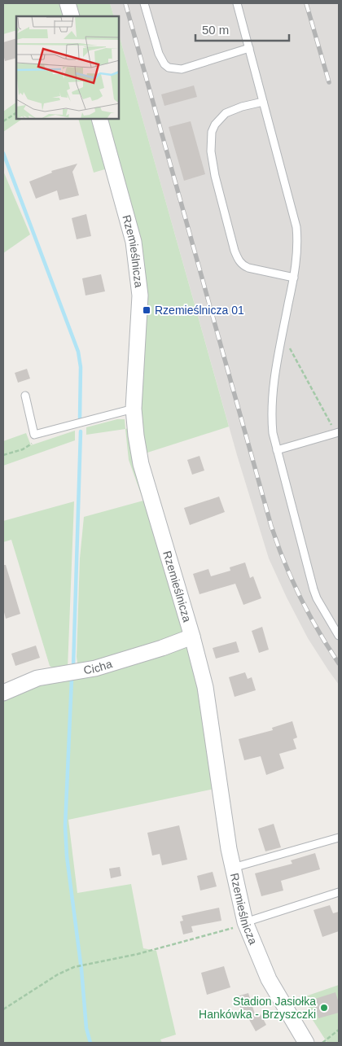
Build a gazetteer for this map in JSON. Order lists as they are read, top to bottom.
{
  "streets": {
    "street": ["Rzemieślnicza", "Cicha"]
  },
  "crossings": [
    ["Rzemieślnicza", "Cicha"]
  ],
  "places": {
    "transit": ["Rzemieślnicza 01"],
    "other": ["Stadion Jasiołka Hankówka - Brzyszczki"]
  },
  "scale_bar": "50 m"
}
